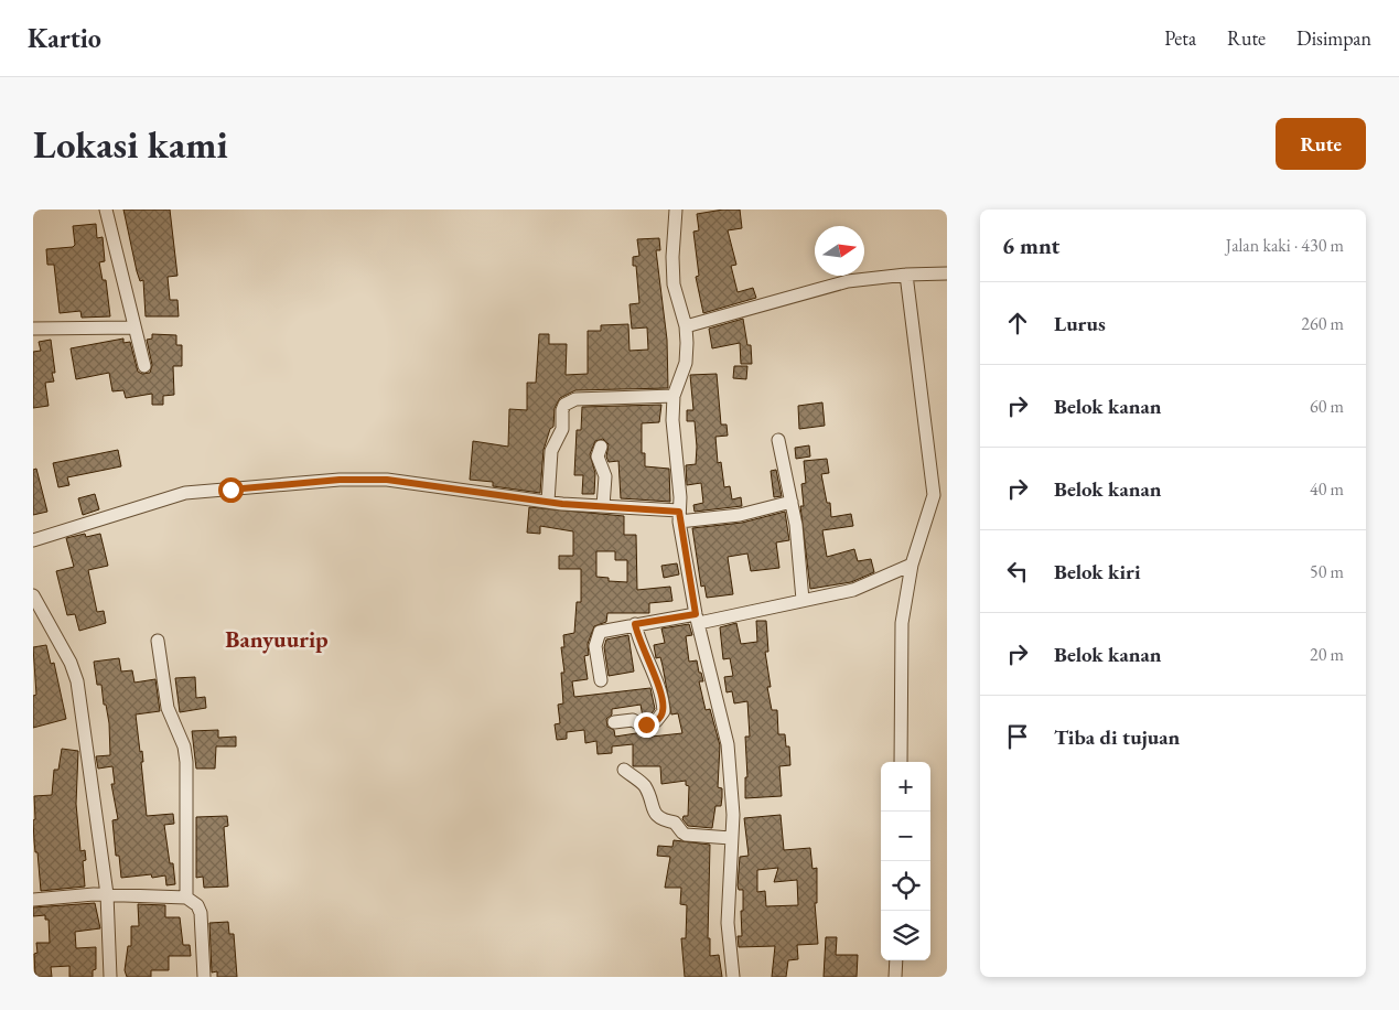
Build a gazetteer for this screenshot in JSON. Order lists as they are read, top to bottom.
{
  "districts": ["Banyuurip"],
  "north": "right",
  "page": {
    "header": "Kartio",
    "nav": ["Peta", "Rute", "Disimpan"],
    "buttons": "Rute",
    "title": "Lokasi kami",
    "heading": ["6 mnt", "Jalan kaki · 430 m"],
    "list": [
      ["Lurus", "260 m"],
      ["Belok kanan", "60 m"],
      ["Belok kanan", "40 m"],
      ["Belok kiri", "50 m"],
      ["Belok kanan", "20 m"],
      "Tiba di tujuan"
    ],
    "map_buttons": ["+", "−"]
  }
}
